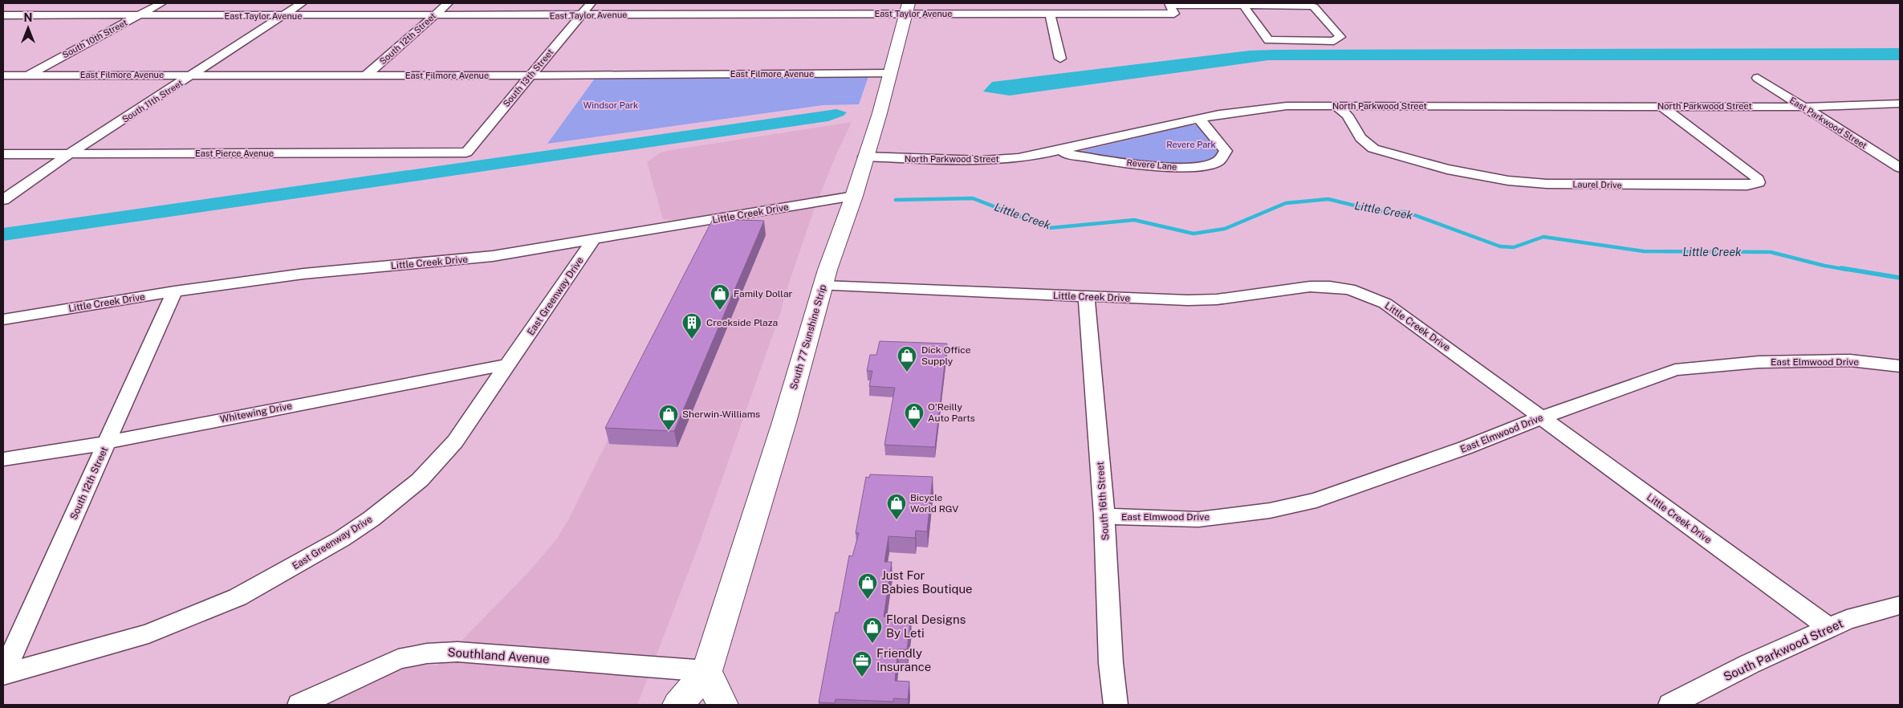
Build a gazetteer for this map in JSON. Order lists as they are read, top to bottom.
{
  "streets": {
    "main road": ["South 77 Sunshine Strip"],
    "street": [
      "East Taylor Avenue",
      "South 10th Street",
      "South 12th Street",
      "East Filmore Avenue",
      "South 13th Street",
      "South 11th Street",
      "North Parkwood Street",
      "East Parkwood Street",
      "East Pierce Avenue",
      "Revere Lane",
      "Laurel Drive",
      "Little Creek Drive",
      "East Greenway Drive",
      "East Elmwood Drive",
      "Whitewing Drive",
      "South 16th Street",
      "South Parkwood Street",
      "Southland Avenue"
    ]
  },
  "crossings": [
    ["East Taylor Avenue", "South 10th Street"],
    ["East Taylor Avenue", "South 12th Street"],
    ["East Taylor Avenue", "South 13th Street"],
    ["East Taylor Avenue", "South 11th Street"],
    ["East Taylor Avenue", "South 77 Sunshine Strip"],
    ["South 10th Street", "East Filmore Avenue"],
    ["South 12th Street", "East Filmore Avenue"],
    ["South 12th Street", "Little Creek Drive"],
    ["South 12th Street", "East Greenway Drive"],
    ["South 12th Street", "Whitewing Drive"],
    ["East Filmore Avenue", "South 13th Street"],
    ["East Filmore Avenue", "South 11th Street"],
    ["East Filmore Avenue", "South 77 Sunshine Strip"],
    ["South 13th Street", "East Pierce Avenue"],
    ["South 11th Street", "East Pierce Avenue"],
    ["North Parkwood Street", "East Parkwood Street"],
    ["North Parkwood Street", "Revere Lane"],
    ["North Parkwood Street", "Laurel Drive"],
    ["North Parkwood Street", "South 77 Sunshine Strip"],
    ["Little Creek Drive", "East Greenway Drive"],
    ["Little Creek Drive", "South 77 Sunshine Strip"],
    ["Little Creek Drive", "East Elmwood Drive"],
    ["Little Creek Drive", "South 16th Street"],
    ["Little Creek Drive", "South Parkwood Street"],
    ["East Greenway Drive", "Whitewing Drive"],
    ["South 77 Sunshine Strip", "Southland Avenue"],
    ["East Elmwood Drive", "South 16th Street"]
  ],
  "water": ["Little Creek"],
  "parks": ["Windsor Park", "Revere Park"],
  "places": {
    "shop": [
      "Family Dollar",
      "Dick Office Supply",
      "O'Reilly Auto Parts",
      "Sherwin-Williams",
      "Bicycle World RGV",
      "Just For Babies Boutique",
      "Floral Designs By Leti"
    ],
    "building": ["Creekside Plaza"],
    "office": ["Friendly Insurance"]
  },
  "north": "top"
}
